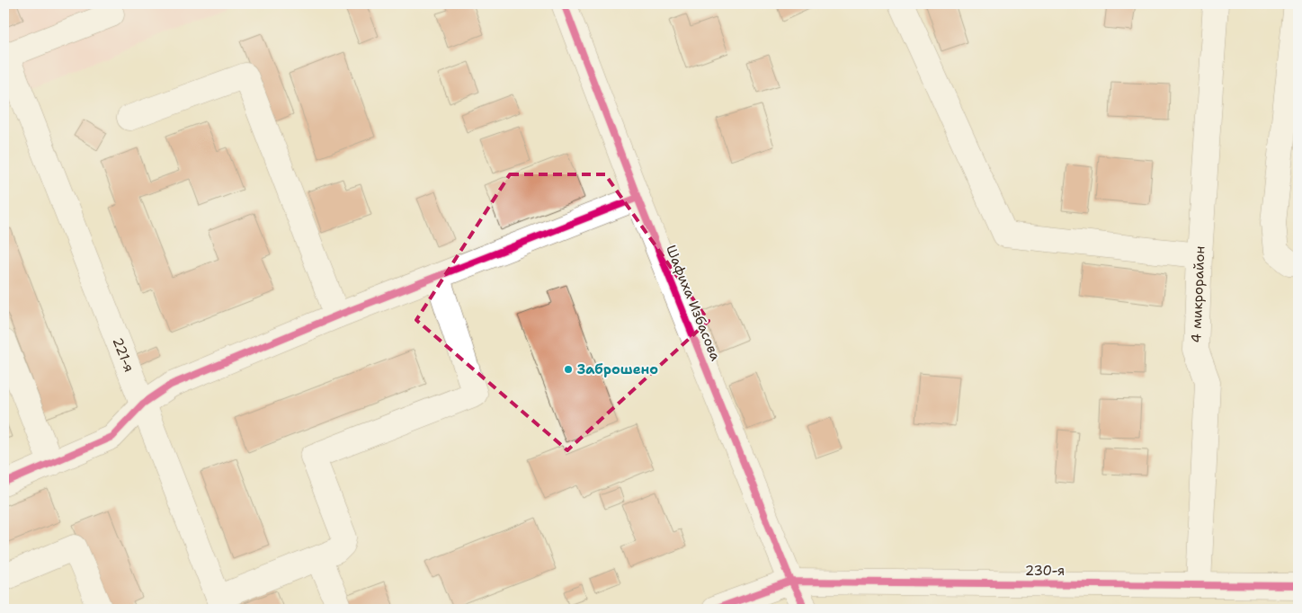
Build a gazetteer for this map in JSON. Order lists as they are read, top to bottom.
{
  "streets": {
    "street": [
      "4 микрорайон",
      "Шафиха Избасова",
      "221-я",
      "230-я"
    ]
  },
  "crossings": [
    ["4 микрорайон", "230-я"],
    ["Шафиха Избасова", "230-я"]
  ],
  "places": ["Заброшено"]
}
